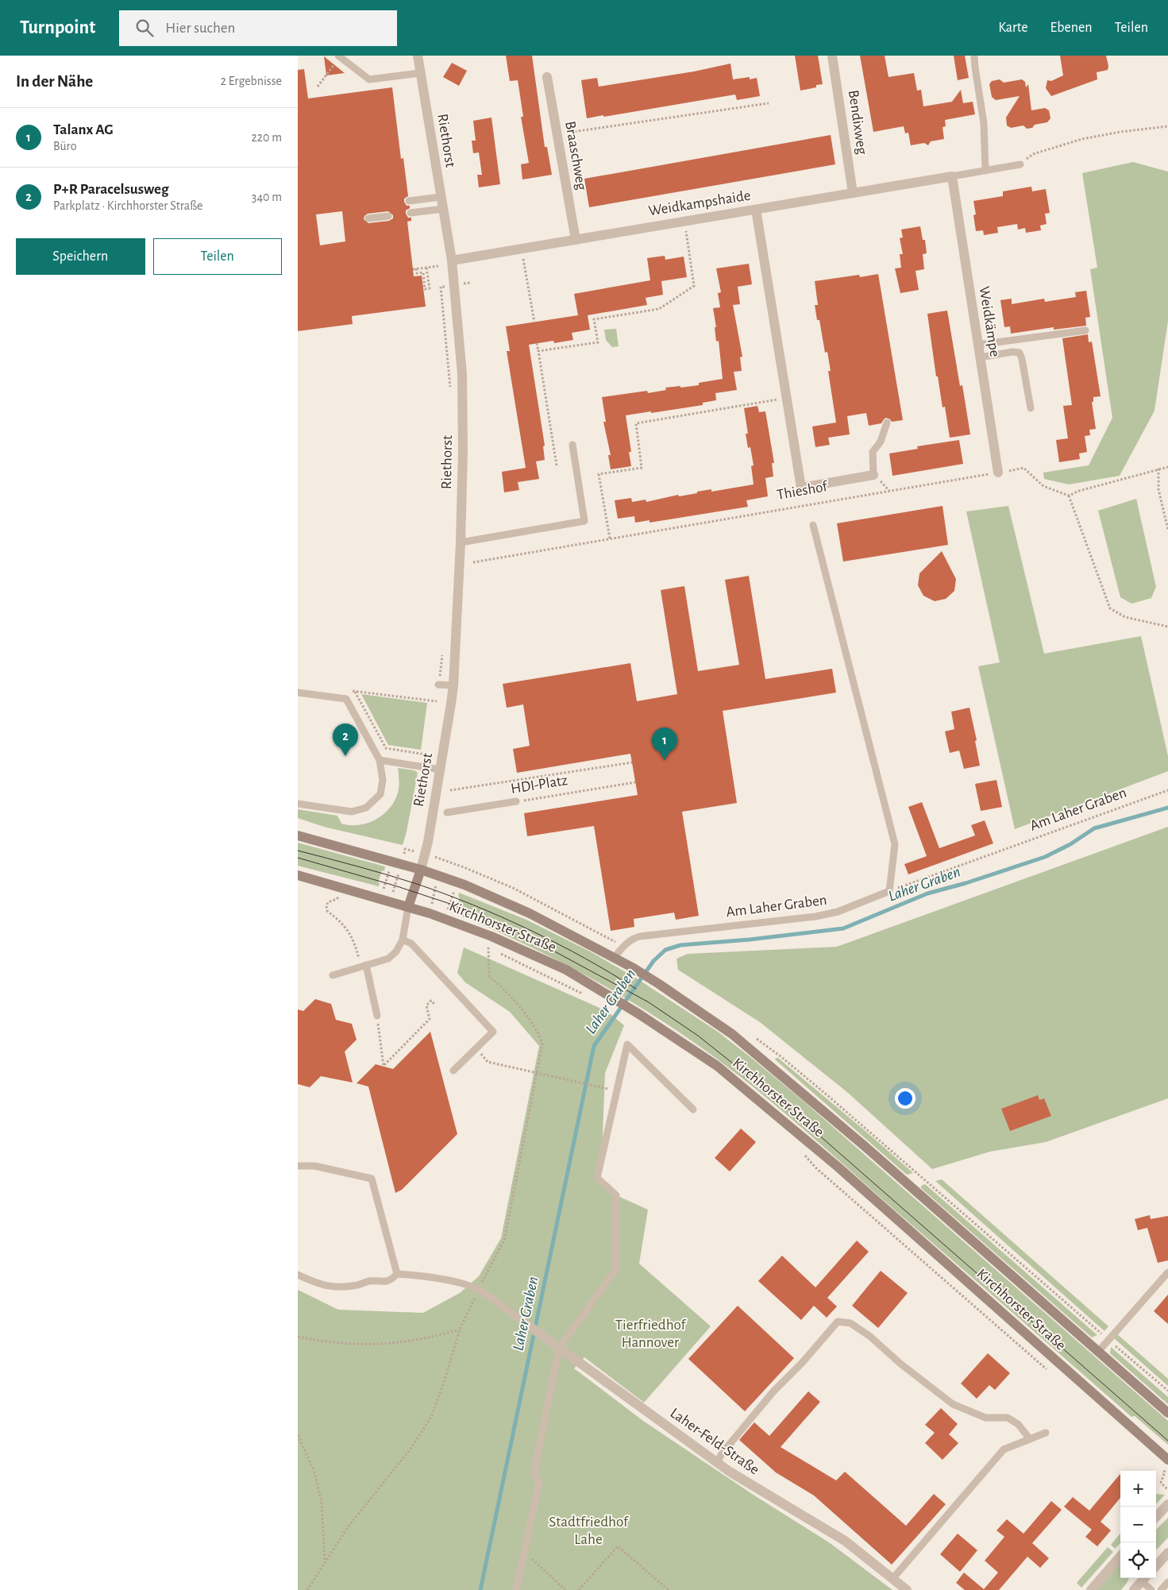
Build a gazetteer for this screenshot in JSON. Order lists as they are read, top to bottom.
{
  "streets": {
    "main road": ["Kirchhorster Straße"],
    "street": [
      "Bendixweg",
      "Riethorst",
      "Braaschweg",
      "Weidkampshaide",
      "Weidkämpe",
      "Thieshof",
      "Laher-Feld-Straße"
    ],
    "lane": ["HDI-Platz", "Am Laher Graben"]
  },
  "crossings": [
    ["Bendixweg", "Weidkampshaide"],
    ["Riethorst", "Weidkampshaide"],
    ["Riethorst", "Kirchhorster Straße"],
    ["Braaschweg", "Weidkampshaide"],
    ["Weidkampshaide", "Weidkämpe"],
    ["Weidkampshaide", "Thieshof"],
    ["Weidkämpe", "Thieshof"],
    ["Am Laher Graben", "Kirchhorster Straße"]
  ],
  "water": ["Laher Graben"],
  "parks": ["Tierfriedhof Hannover", "Stadtfriedhof Lahe"],
  "page": {
    "header": "Turnpoint",
    "search": "Hier suchen",
    "nav": ["Karte", "Ebenen", "Teilen"],
    "heading": ["In der Nähe", "2 Ergebnisse"],
    "list": [
      {
        "mark": "1",
        "name": "Talanx AG",
        "note": "Büro",
        "value": "220 m"
      },
      {
        "mark": "2",
        "name": "P+R Paracelsusweg",
        "note": "Parkplatz · Kirchhorster Straße",
        "value": "340 m"
      }
    ],
    "buttons": ["Speichern", "Teilen"],
    "pins": ["2", "1"],
    "map_buttons": ["+", "−"]
  }
}
